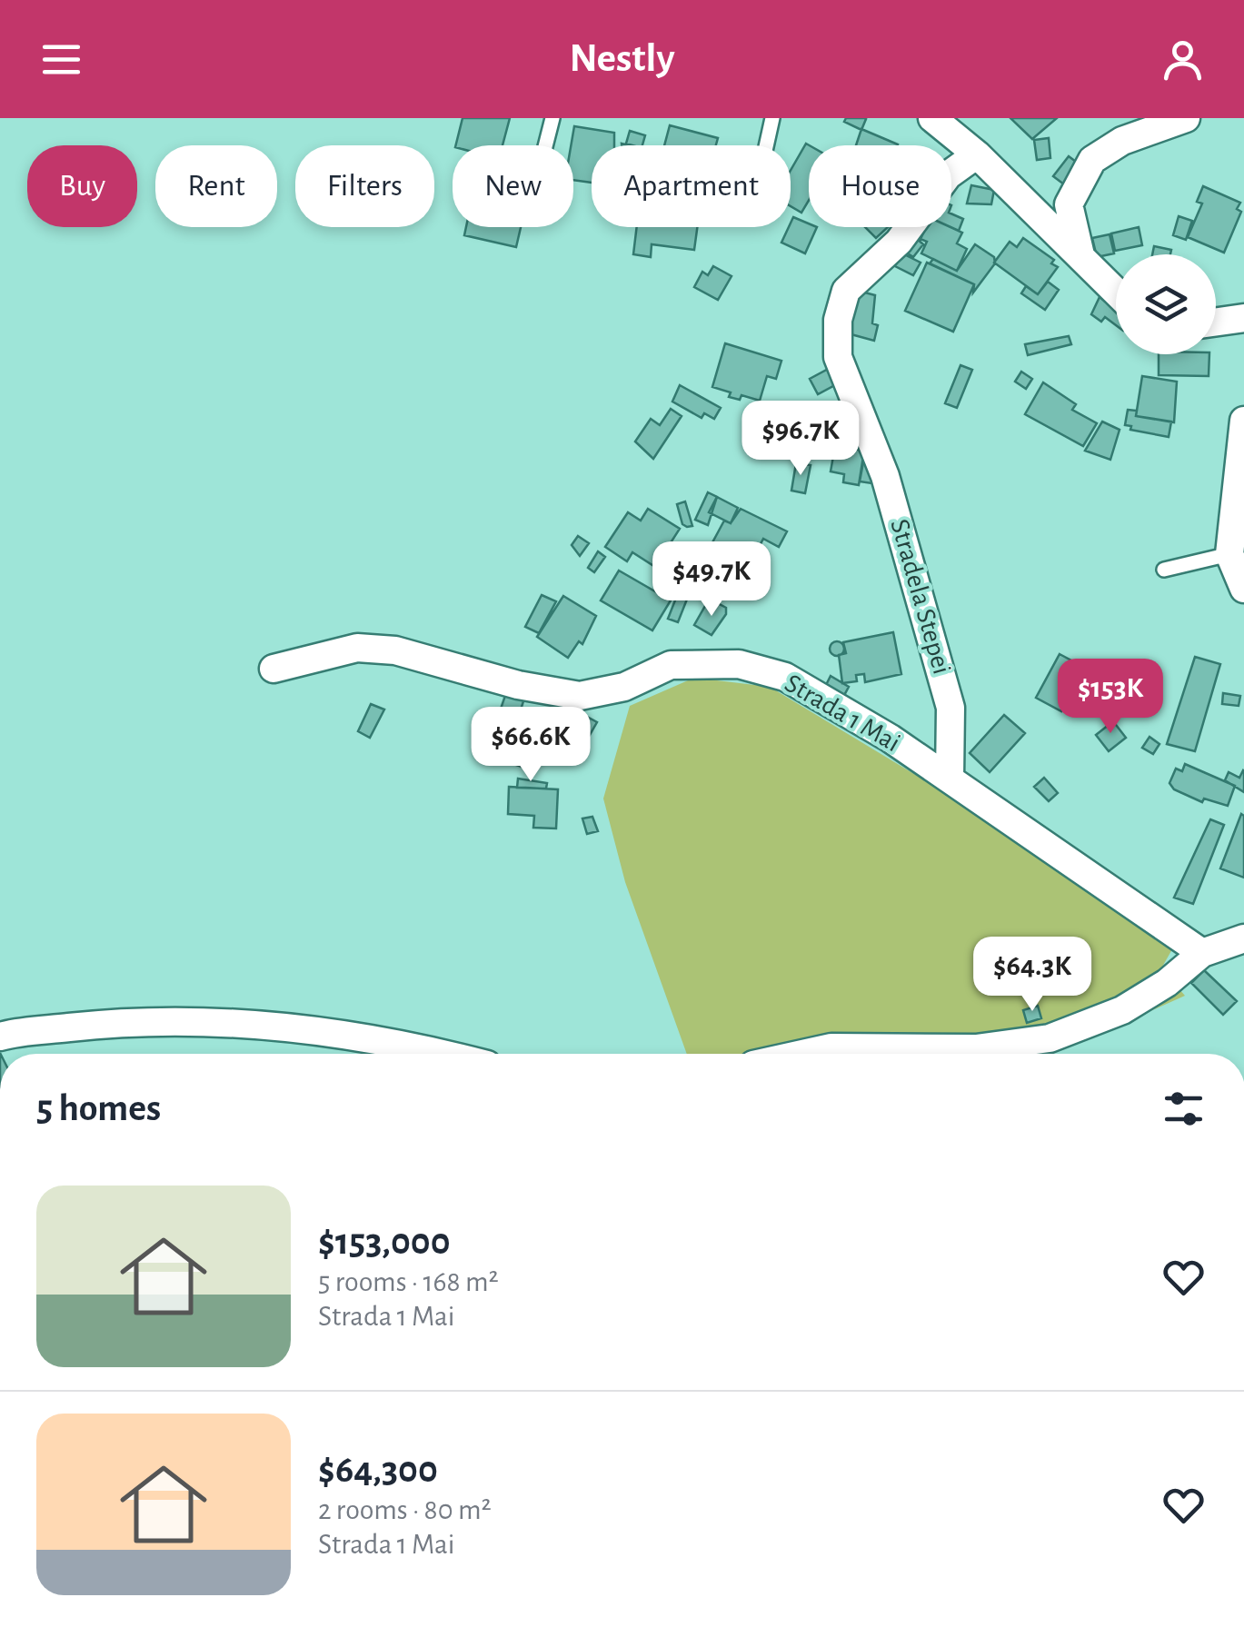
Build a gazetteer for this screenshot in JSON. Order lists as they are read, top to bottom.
{
  "streets": {
    "street": ["Stradela Stepei", "Strada 1 Mai"]
  },
  "crossings": [
    ["Stradela Stepei", "Strada 1 Mai"]
  ],
  "page": {
    "header": "Nestly",
    "chip": [
      "Buy",
      "Rent",
      "Filters",
      "New",
      "Apartment",
      "House"
    ],
    "price": [
      "$96.7K",
      "$49.7K",
      "$153K",
      "$66.6K",
      "$64.3K"
    ],
    "heading": "5 homes",
    "list": [
      {
        "name": "$153,000",
        "note": "5 rooms · 168 m² · Strada 1 Mai"
      },
      {
        "name": "$64,300",
        "note": "2 rooms · 80 m² · Strada 1 Mai"
      }
    ]
  }
}
